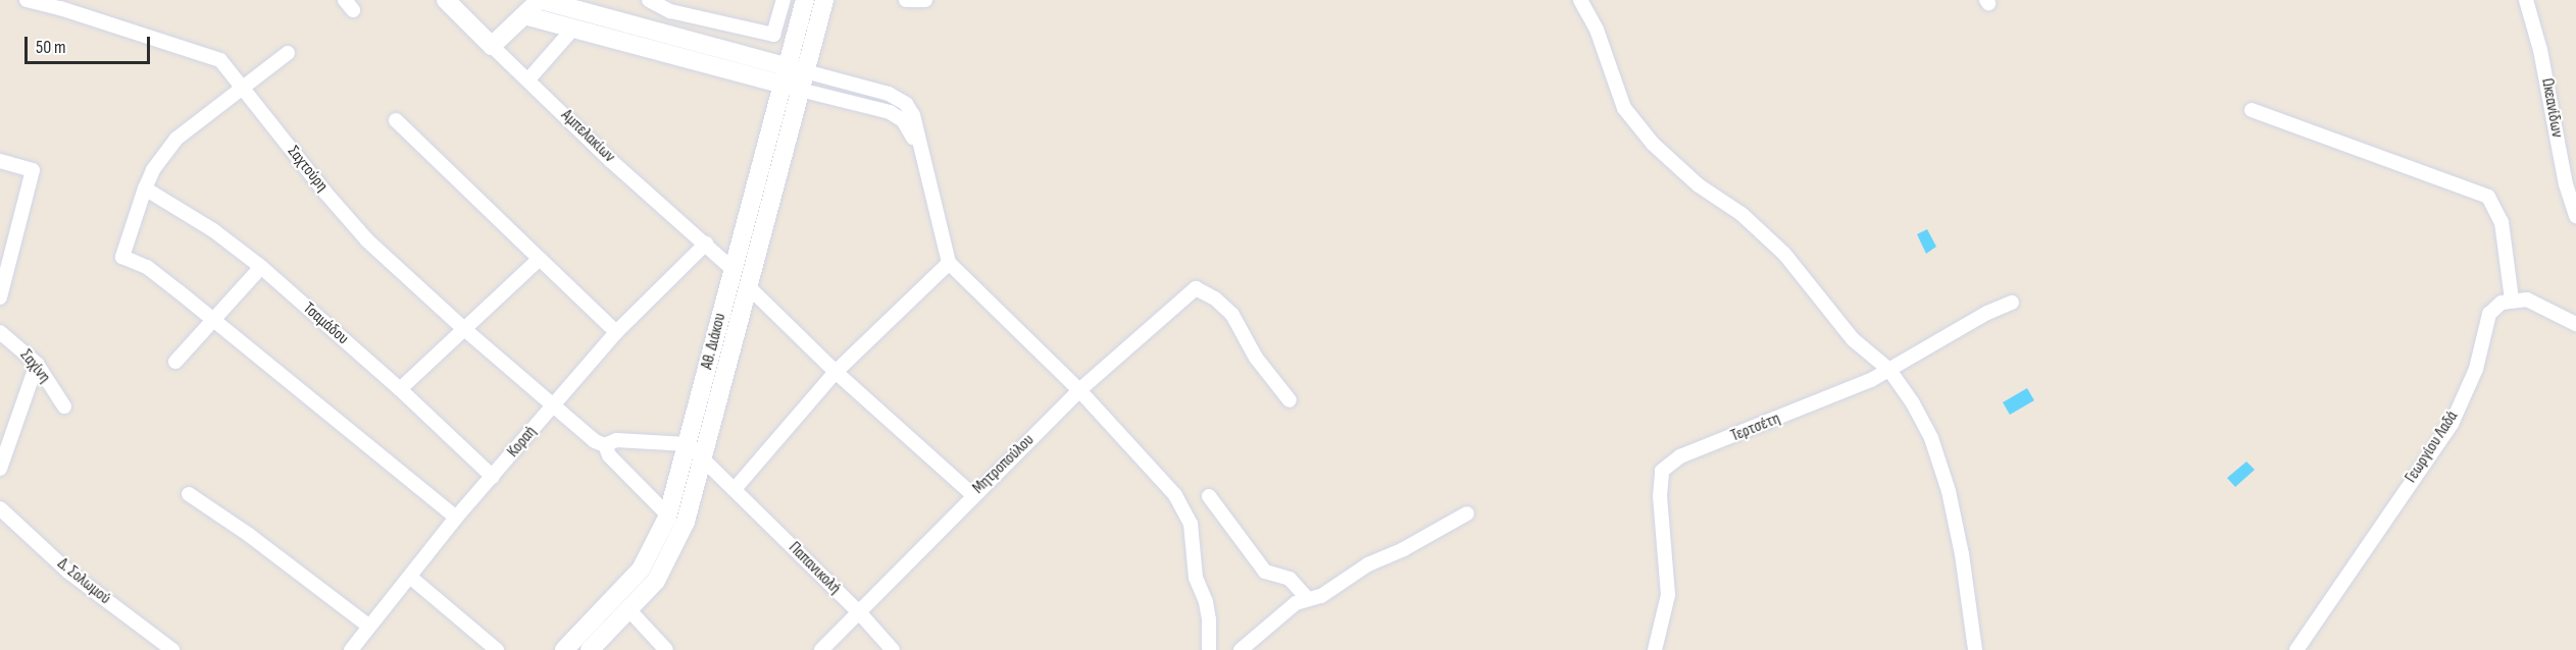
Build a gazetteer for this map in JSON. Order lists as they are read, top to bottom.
{
  "streets": {
    "street": [
      "Ωκεανίδων",
      "Αμπελακίων",
      "Σαχτούρη",
      "Τσαμάδου",
      "Αθ. Διάκου",
      "Σαχίνη",
      "Τερτσέτη",
      "Κοραή",
      "Γεωργίου Λαδά",
      "Μητροπούλου",
      "Παπανικολή",
      "Δ. Σολωμού"
    ]
  },
  "crossings": [
    ["Αμπελακίων", "Αθ. Διάκου"],
    ["Αμπελακίων", "Κοραή"],
    ["Σαχτούρη", "Αθ. Διάκου"],
    ["Σαχτούρη", "Κοραή"],
    ["Τσαμάδου", "Κοραή"],
    ["Αθ. Διάκου", "Παπανικολή"],
    ["Μητροπούλου", "Παπανικολή"]
  ],
  "scale_bar": "50 m"
}
